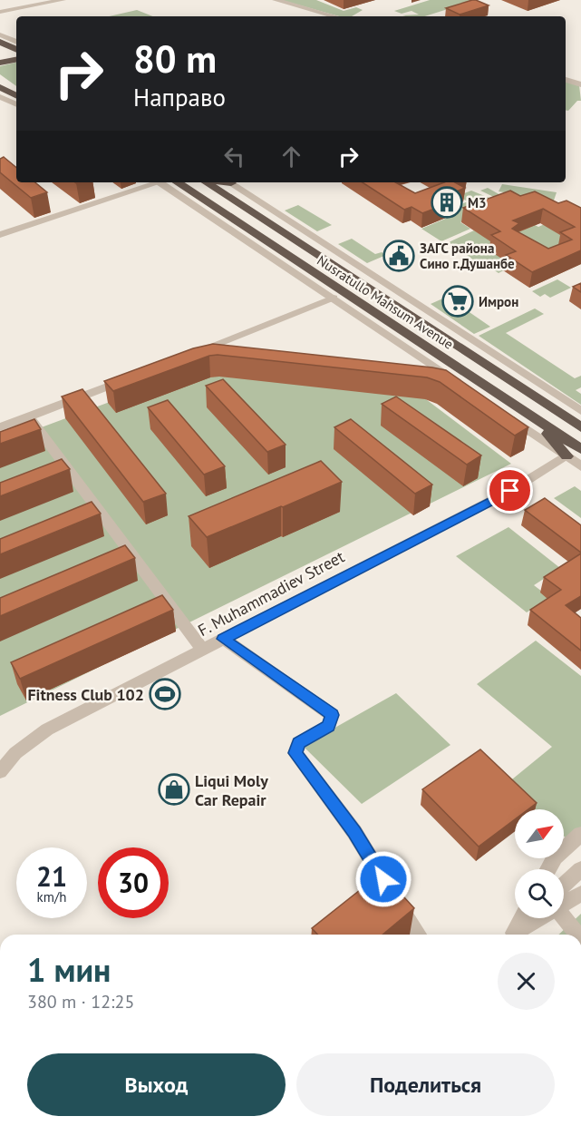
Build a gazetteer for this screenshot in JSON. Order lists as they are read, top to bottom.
{
  "streets": {
    "highway": ["Nusratullo Mahsum Avenue"],
    "street": ["F. Muhammadiev Street"]
  },
  "places": {
    "building": ["M3"],
    "public building": ["ЗАГС района Сино г.Душанбе"],
    "supermarket": ["Имрон"],
    "sports": ["Fitness Club 102"],
    "shop": ["Liqui Moly Car Repair"]
  },
  "north": "top right",
  "page": {
    "turn": ["80 m", "Направо"],
    "speed": "21 km/h",
    "limit": "30",
    "heading": ["1 мин", "380 m · 12:25"],
    "buttons": ["Выход", "Поделиться"]
  }
}
